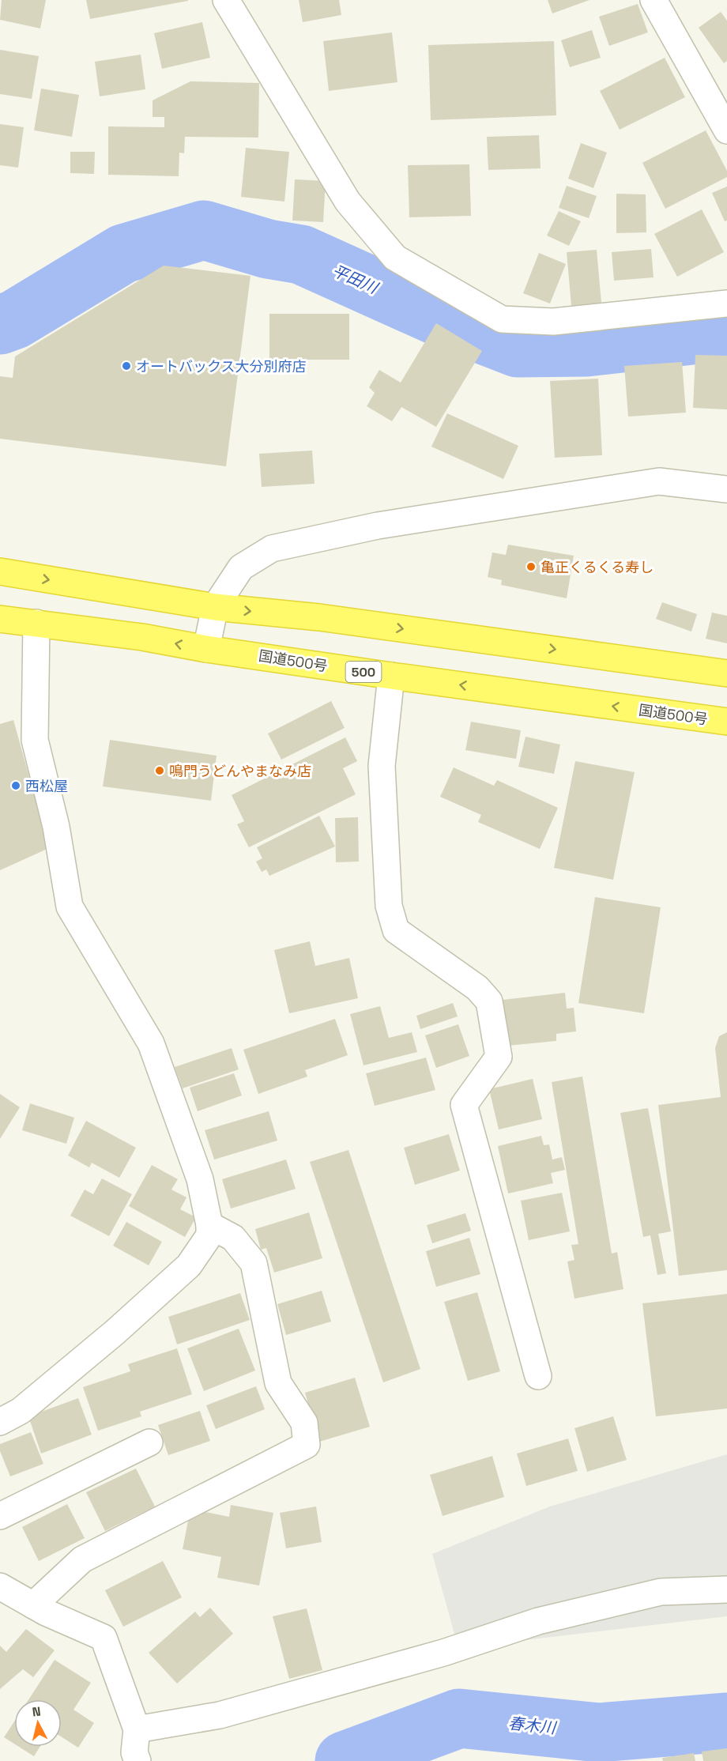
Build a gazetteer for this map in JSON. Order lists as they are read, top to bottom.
{
  "streets": {
    "highway": ["国道500号", "500"]
  },
  "water": ["平田川", "春木川"],
  "places": [
    "オートバックス大分別府店",
    "亀正くるくる寿し",
    "鳴門うどんやまなみ店",
    "西松屋"
  ],
  "north": "top"
}
